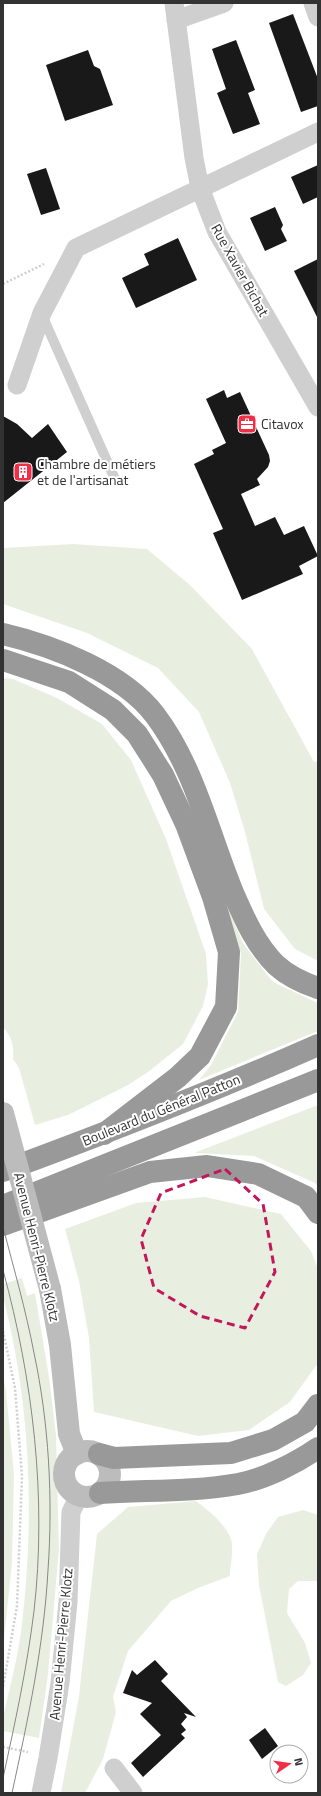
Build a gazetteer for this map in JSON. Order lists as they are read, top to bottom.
{
  "streets": {
    "highway": ["Boulevard du Général Patton"],
    "street": ["Rue Xavier Bichat", "Avenue Henri-Pierre Klotz"]
  },
  "places": {
    "office": ["Citavox"],
    "building": ["Chambre de métiers et de l'artisanat"]
  },
  "north": "right"
}
